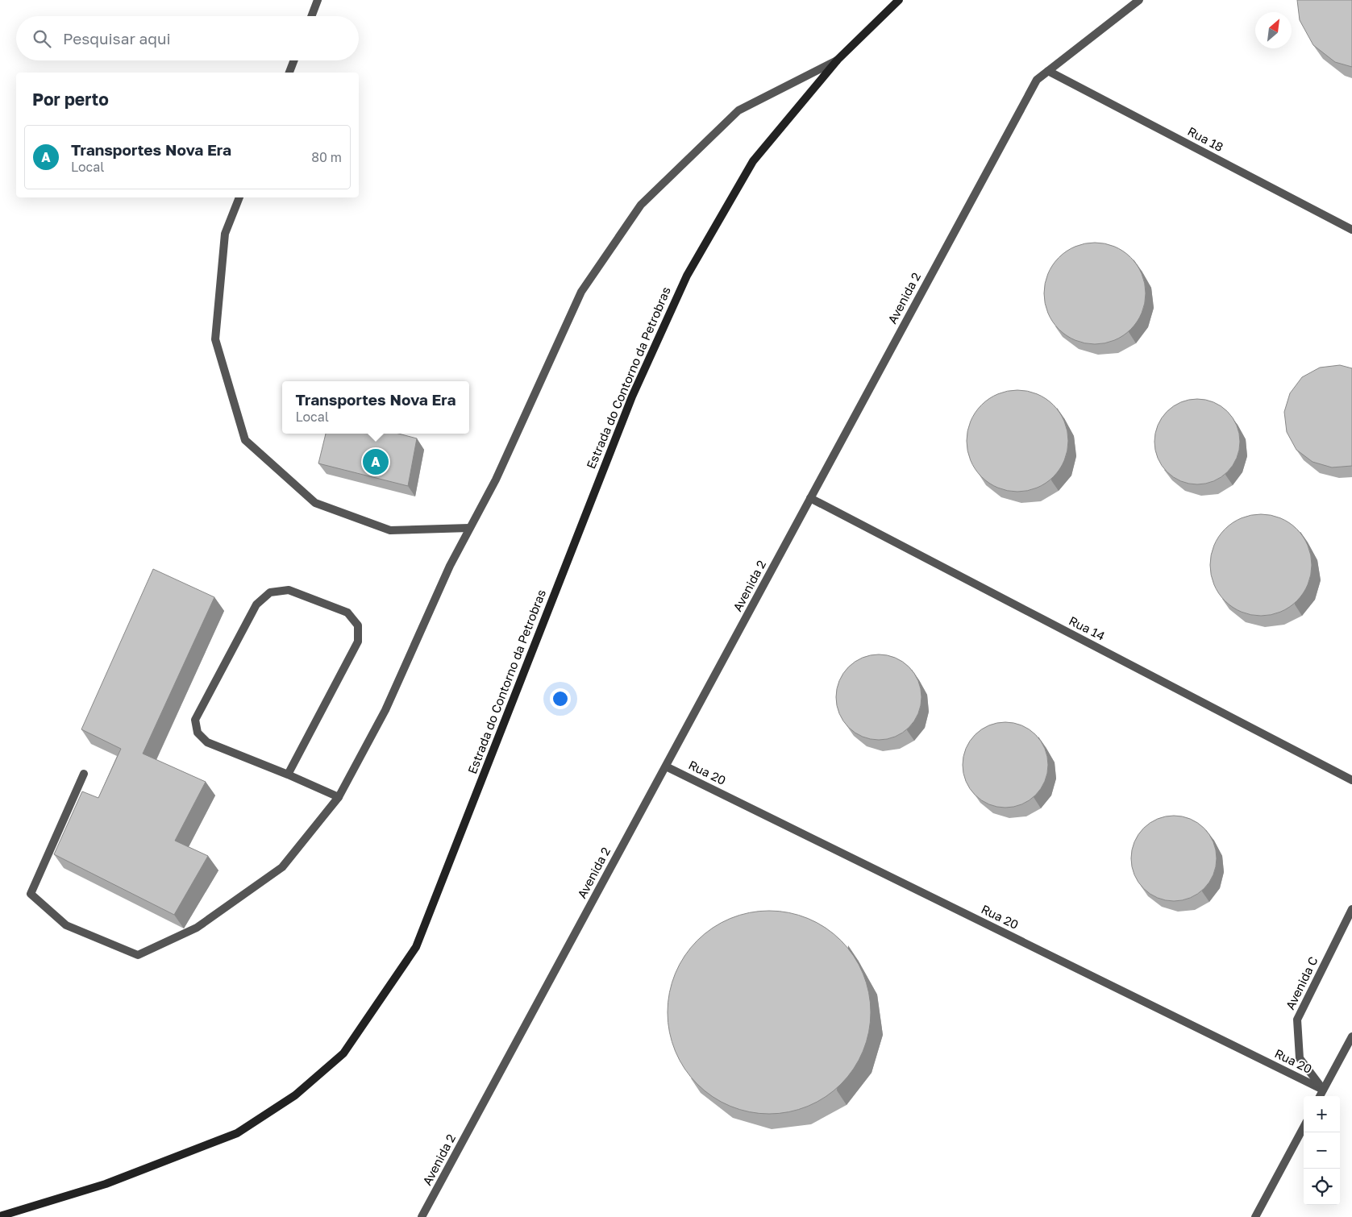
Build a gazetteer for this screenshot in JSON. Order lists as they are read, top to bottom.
{
  "streets": {
    "main road": ["Estrada do Contorno da Petrobras"],
    "lane": [
      "Rua 18",
      "Avenida 2",
      "Rua 14",
      "Rua 20",
      "Avenida C"
    ]
  },
  "crossings": [
    ["Rua 18", "Avenida 2"],
    ["Avenida 2", "Rua 14"],
    ["Avenida 2", "Rua 20"],
    ["Rua 20", "Avenida C"]
  ],
  "north": "top right",
  "page": {
    "search": "Pesquisar aqui",
    "heading": "Por perto",
    "list": [
      {
        "mark": "A",
        "name": "Transportes Nova Era",
        "note": "Local",
        "value": "80 m"
      }
    ],
    "popup": ["Transportes Nova Era", "Local"],
    "pins": "A",
    "map_buttons": ["+", "−"]
  }
}
